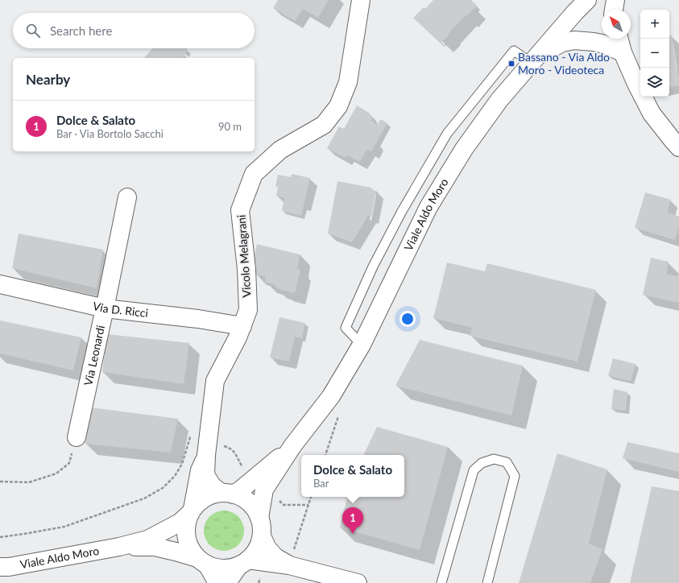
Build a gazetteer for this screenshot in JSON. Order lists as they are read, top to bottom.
{
  "streets": {
    "street": [
      "Viale Aldo Moro",
      "Vicolo Melagrani",
      "Via D. Ricci",
      "Via Leonardi"
    ]
  },
  "crossings": [
    ["Viale Aldo Moro", "Vicolo Melagrani"],
    ["Vicolo Melagrani", "Via D. Ricci"],
    ["Via D. Ricci", "Via Leonardi"]
  ],
  "places": {
    "transit": ["Bassano - Via Aldo Moro - Videoteca"]
  },
  "north": "top left",
  "page": {
    "map_buttons": ["+", "−"],
    "search": "Search here",
    "heading": "Nearby",
    "list": [
      {
        "mark": "1",
        "name": "Dolce & Salato",
        "note": "Bar · Via Bortolo Sacchi",
        "value": "90 m"
      }
    ],
    "popup": ["Dolce & Salato", "Bar"],
    "pins": "1"
  }
}
